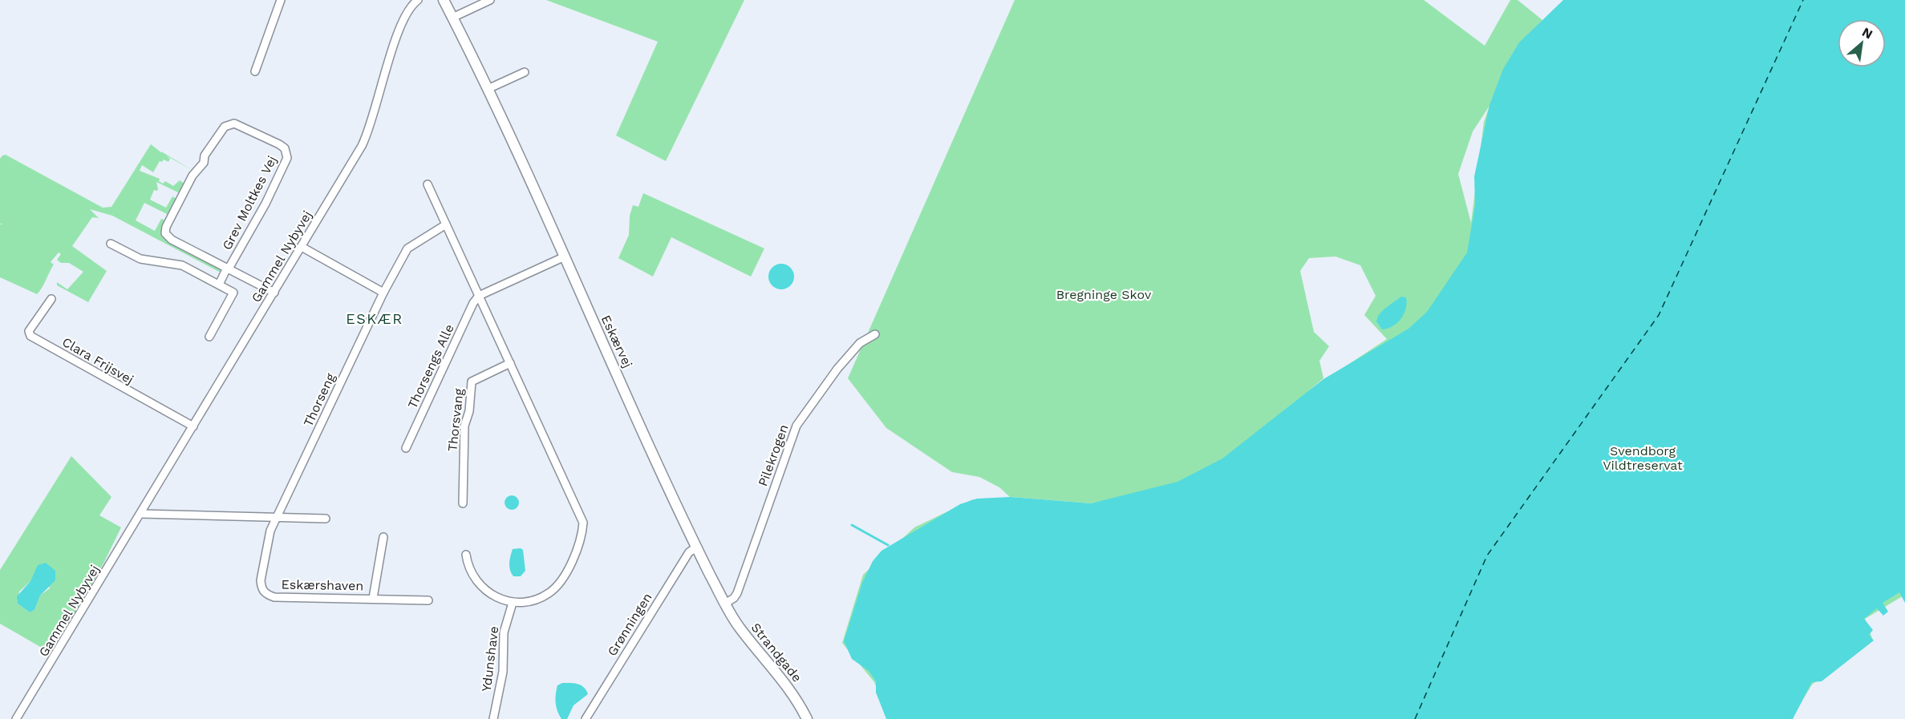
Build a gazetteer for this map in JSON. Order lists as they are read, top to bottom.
{
  "streets": {
    "street": [
      "Grev Moltkes Vej",
      "Gammel Nybyvej",
      "Eskærvej",
      "Clara Frijsvej",
      "Thorsengs Alle",
      "Thorseng",
      "Thorsvang",
      "Pilekrogen",
      "Eskærshaven",
      "Grønningen",
      "Strandgade",
      "Ydunshave"
    ]
  },
  "crossings": [
    ["Grev Moltkes Vej", "Gammel Nybyvej"],
    ["Gammel Nybyvej", "Clara Frijsvej"],
    ["Eskærvej", "Pilekrogen"],
    ["Eskærvej", "Grønningen"],
    ["Eskærvej", "Strandgade"],
    ["Thorseng", "Eskærshaven"],
    ["Pilekrogen", "Strandgade"]
  ],
  "districts": ["ESKÆR"],
  "parks": ["Bregninge Skov", "Svendborg Vildtreservat"],
  "north": "top right"
}
